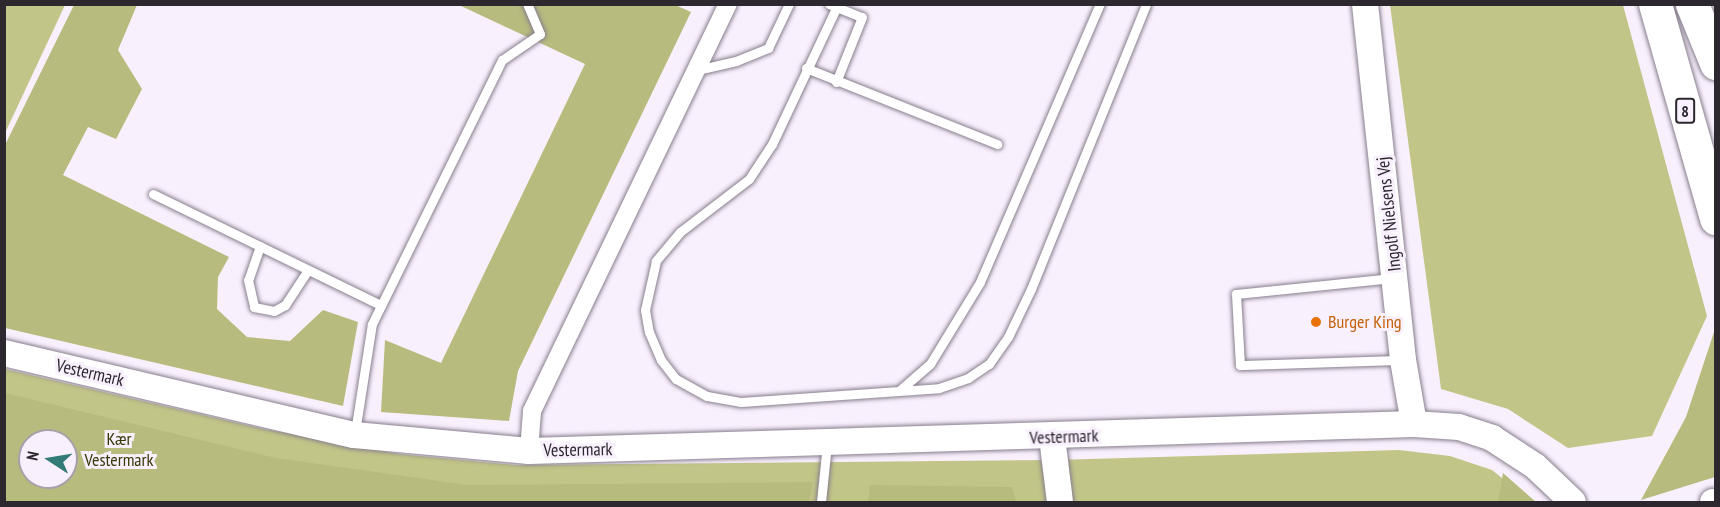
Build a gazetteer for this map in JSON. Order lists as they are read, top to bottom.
{
  "streets": {
    "highway": ["8"],
    "street": ["Ingolf Nielsens Vej", "Vestermark"]
  },
  "crossings": [
    ["Ingolf Nielsens Vej", "Vestermark"]
  ],
  "parks": ["Kær Vestermark"],
  "places": ["Burger King"],
  "north": "left"
}
